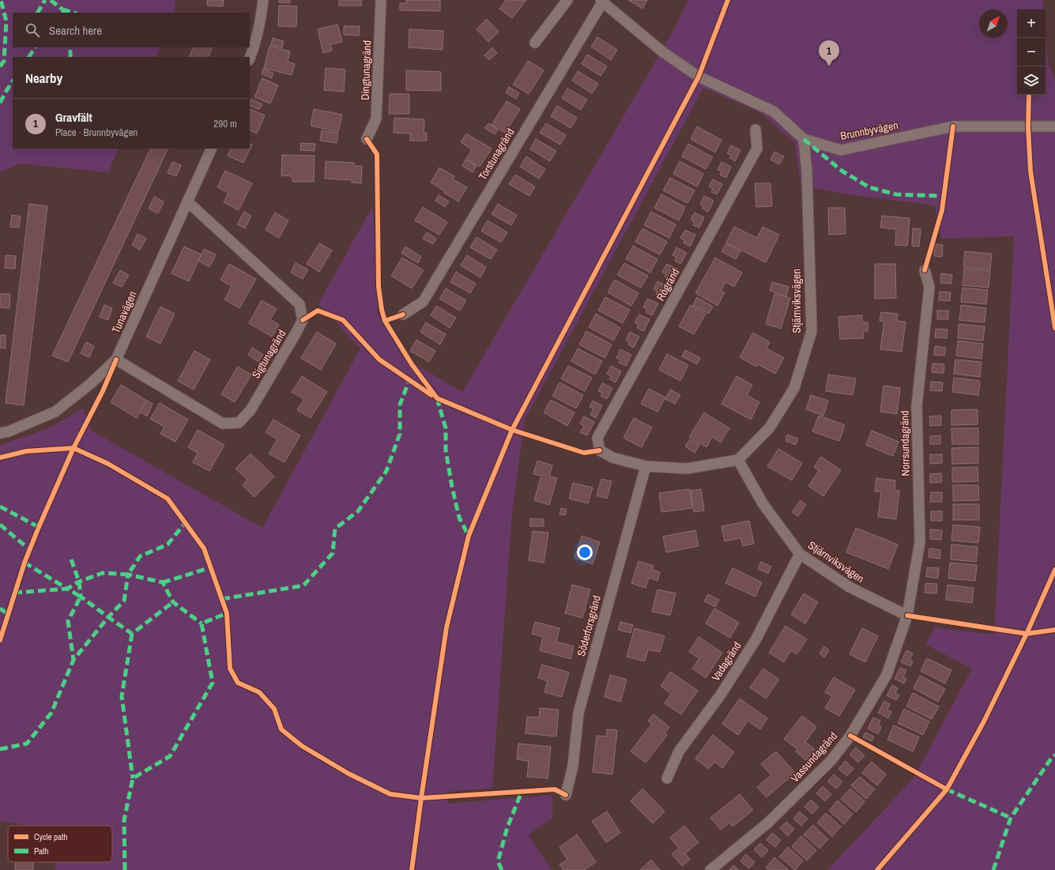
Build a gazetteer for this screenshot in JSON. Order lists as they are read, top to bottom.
{
  "streets": {
    "street": [
      "Dingtunagränd",
      "Brunnbyvägen",
      "Torstunagränd",
      "Rögränd",
      "Stjärnviksvägen",
      "Tunavägen",
      "Sigtunagränd",
      "Norrsundagränd",
      "Söderforsgränd",
      "Vadagränd",
      "Vassundagränd"
    ]
  },
  "crossings": [
    ["Brunnbyvägen", "Torstunagränd"],
    ["Brunnbyvägen", "Stjärnviksvägen"],
    ["Rögränd", "Söderforsgränd"],
    ["Stjärnviksvägen", "Norrsundagränd"],
    ["Stjärnviksvägen", "Vadagränd"],
    ["Stjärnviksvägen", "Vassundagränd"],
    ["Tunavägen", "Sigtunagränd"],
    ["Norrsundagränd", "Vassundagränd"]
  ],
  "legend": ["Cycle path", "Path"],
  "north": "top right",
  "page": {
    "map_buttons": ["+", "−"],
    "search": "Search here",
    "pins": "1",
    "heading": "Nearby",
    "list": [
      {
        "mark": "1",
        "name": "Gravfält",
        "note": "Place · Brunnbyvägen",
        "value": "290 m"
      }
    ]
  }
}
